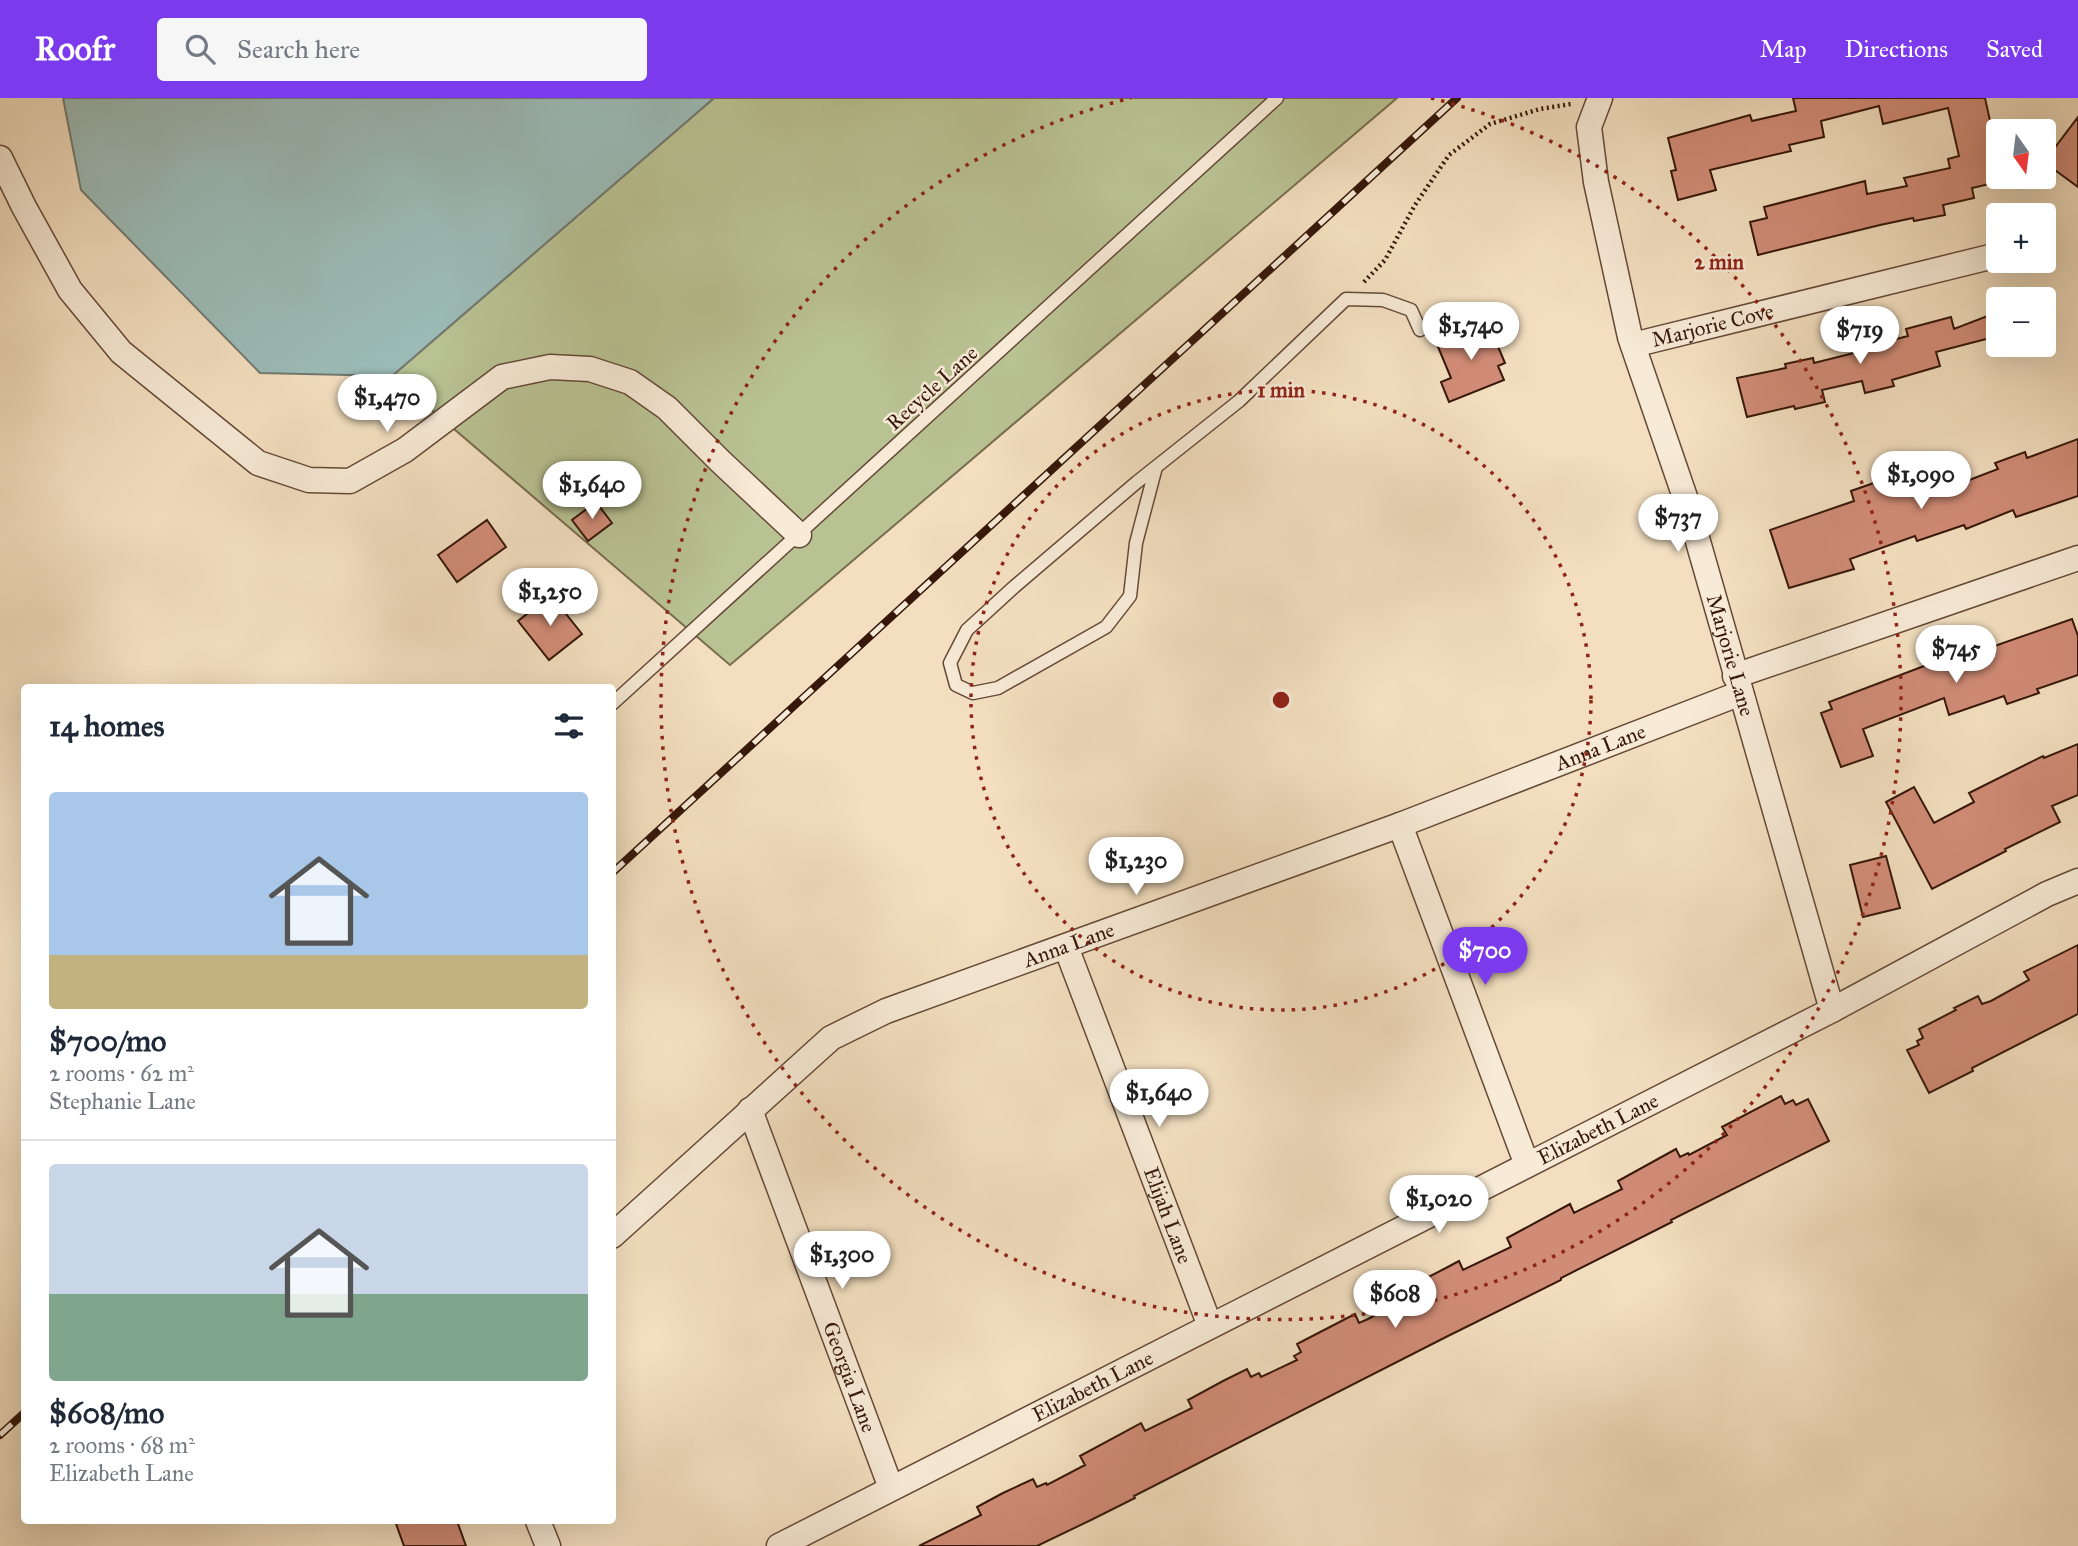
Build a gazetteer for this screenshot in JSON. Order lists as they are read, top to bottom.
{
  "streets": {
    "street": [
      "Marjorie Cove",
      "Marjorie Lane",
      "Anna Lane",
      "Elizabeth Lane",
      "Elijah Lane",
      "Georgia Lane"
    ],
    "lane": ["Recycle Lane"]
  },
  "crossings": [
    ["Marjorie Cove", "Marjorie Lane"],
    ["Marjorie Lane", "Anna Lane"],
    ["Marjorie Lane", "Elizabeth Lane"],
    ["Anna Lane", "Elijah Lane"],
    ["Anna Lane", "Georgia Lane"],
    ["Elizabeth Lane", "Elijah Lane"],
    ["Elizabeth Lane", "Georgia Lane"]
  ],
  "north": "bottom",
  "page": {
    "header": "Roofr",
    "search": "Search here",
    "nav": ["Map", "Directions", "Saved"],
    "map_buttons": ["+", "−"],
    "price": [
      "$1,740",
      "$719",
      "$1,470",
      "$1,090",
      "$1,640",
      "$737",
      "$1,250",
      "$745",
      "$1,230",
      "$700",
      "$1,640",
      "$1,020",
      "$1,300",
      "$608"
    ],
    "heading": "14 homes",
    "list": [
      {
        "name": "$700/mo",
        "note": "2 rooms · 62 m² · Stephanie Lane"
      },
      {
        "name": "$608/mo",
        "note": "2 rooms · 68 m² · Elizabeth Lane"
      }
    ]
  },
  "rings": ["2 min", "1 min"]
}
